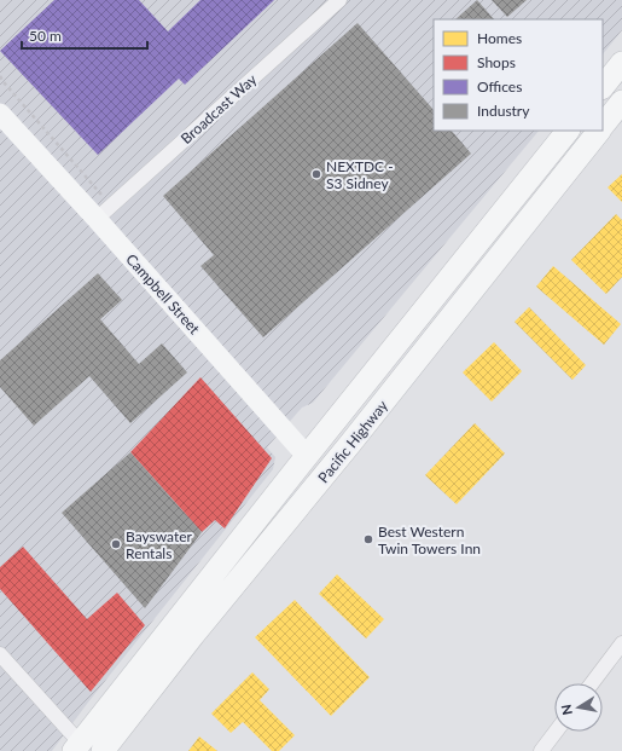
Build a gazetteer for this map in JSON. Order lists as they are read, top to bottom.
{
  "streets": {
    "main road": ["Campbell Street", "Pacific Highway"],
    "street": ["Broadcast Way"]
  },
  "crossings": [
    ["Broadcast Way", "Campbell Street"],
    ["Campbell Street", "Pacific Highway"]
  ],
  "places": ["NEXTDC - S3 Sidney", "Best Western Twin Towers Inn", "Bayswater Rentals"],
  "legend": [
    "Homes",
    "Shops",
    "Offices",
    "Industry"
  ],
  "scale_bar": "50 m",
  "north": "left"
}
